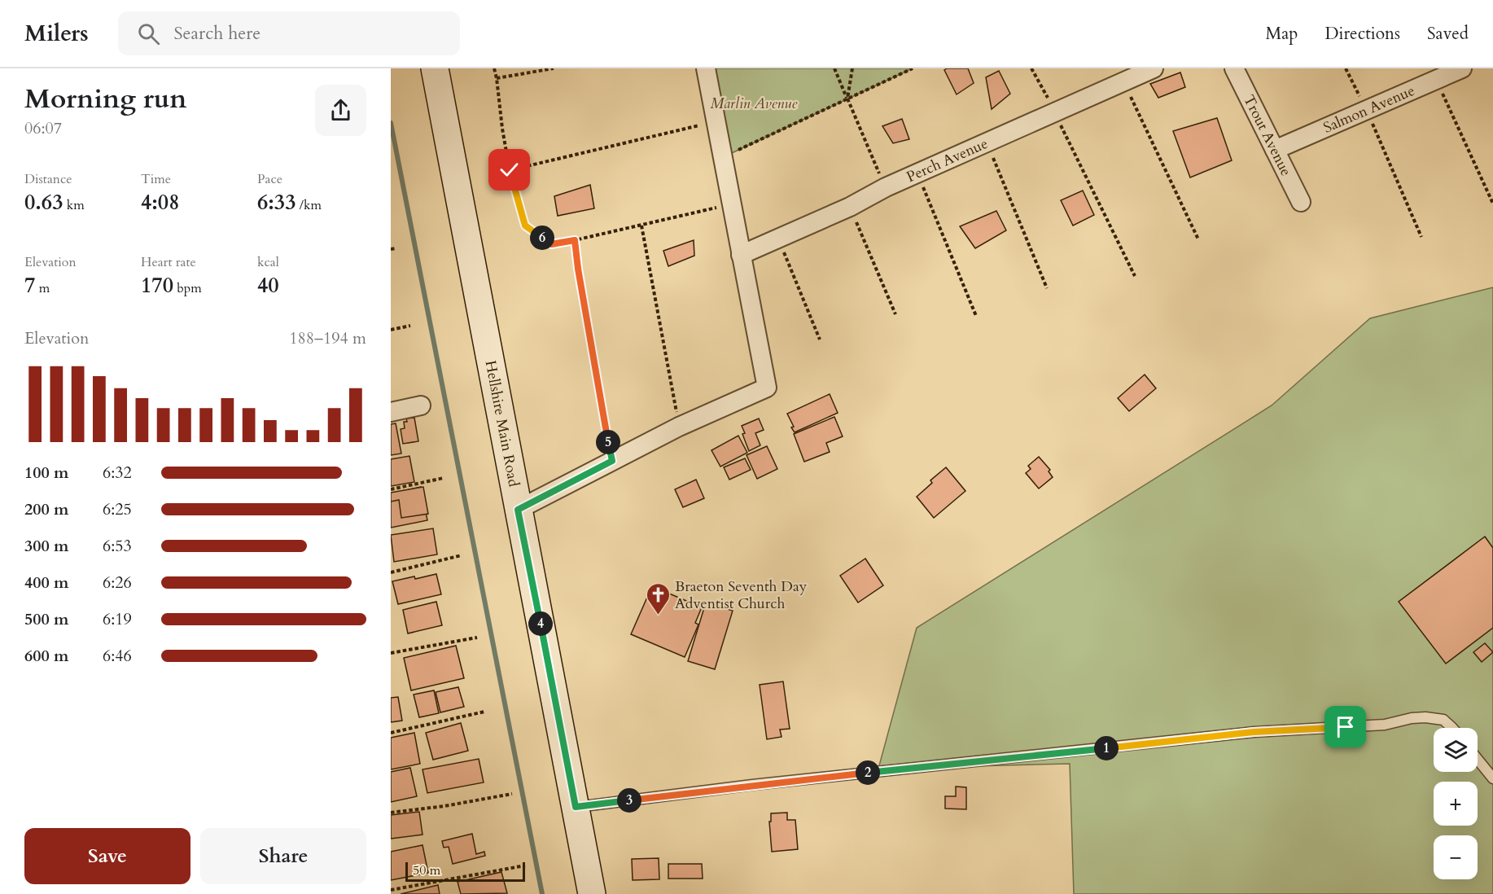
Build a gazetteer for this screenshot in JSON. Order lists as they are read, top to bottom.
{
  "streets": {
    "main road": ["Hellshire Main Road"],
    "street": ["Salmon Avenue", "Trout Avenue", "Perch Avenue"]
  },
  "crossings": [
    ["Salmon Avenue", "Trout Avenue"]
  ],
  "parks": ["Marlin Avenue"],
  "places": {
    "church": ["Braeton Seventh Day Adventist Church"]
  },
  "scale_bar": "50 m",
  "page": {
    "header": "Milers",
    "search": "Search here",
    "nav": ["Map", "Directions", "Saved"],
    "heading": ["Morning run", "06:07"],
    "stats": [
      ["Distance", "0.63 km"],
      ["Time", "4:08"],
      ["Pace", "6:33 /km"],
      ["Elevation", "7 m"],
      ["Heart rate", "170 bpm"],
      ["kcal", "40"]
    ],
    "pins": [
      "6",
      "5",
      "4",
      "1",
      "2",
      "3"
    ],
    "chart": ["Elevation", "188–194 m"],
    "list": [
      {
        "name": "100 m",
        "note": "6:32"
      },
      {
        "name": "200 m",
        "note": "6:25"
      },
      {
        "name": "300 m",
        "note": "6:53"
      },
      {
        "name": "400 m",
        "note": "6:26"
      },
      {
        "name": "500 m",
        "note": "6:19"
      },
      {
        "name": "600 m",
        "note": "6:46"
      }
    ],
    "map_buttons": ["+", "−"],
    "buttons": ["Save", "Share"],
    "scale": "50 m"
  }
}
